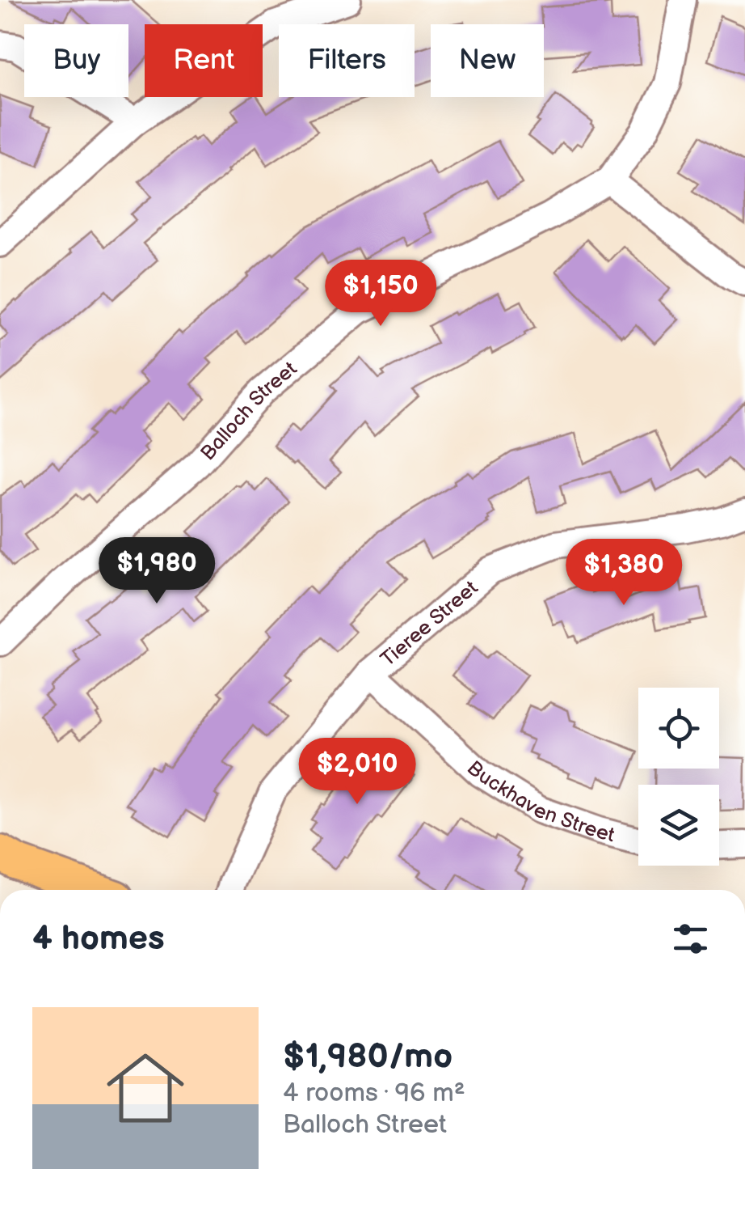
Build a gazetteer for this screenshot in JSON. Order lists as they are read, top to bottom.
{
  "streets": {
    "street": ["Balloch Street", "Tieree Street", "Buckhaven Street"]
  },
  "crossings": [
    ["Tieree Street", "Buckhaven Street"]
  ],
  "page": {
    "chip": [
      "Buy",
      "Rent",
      "Filters",
      "New"
    ],
    "price": [
      "$1,150",
      "$1,980",
      "$1,380",
      "$2,010"
    ],
    "heading": "4 homes",
    "list": [
      {
        "name": "$1,980/mo",
        "note": "4 rooms · 96 m² · Balloch Street"
      }
    ]
  }
}
